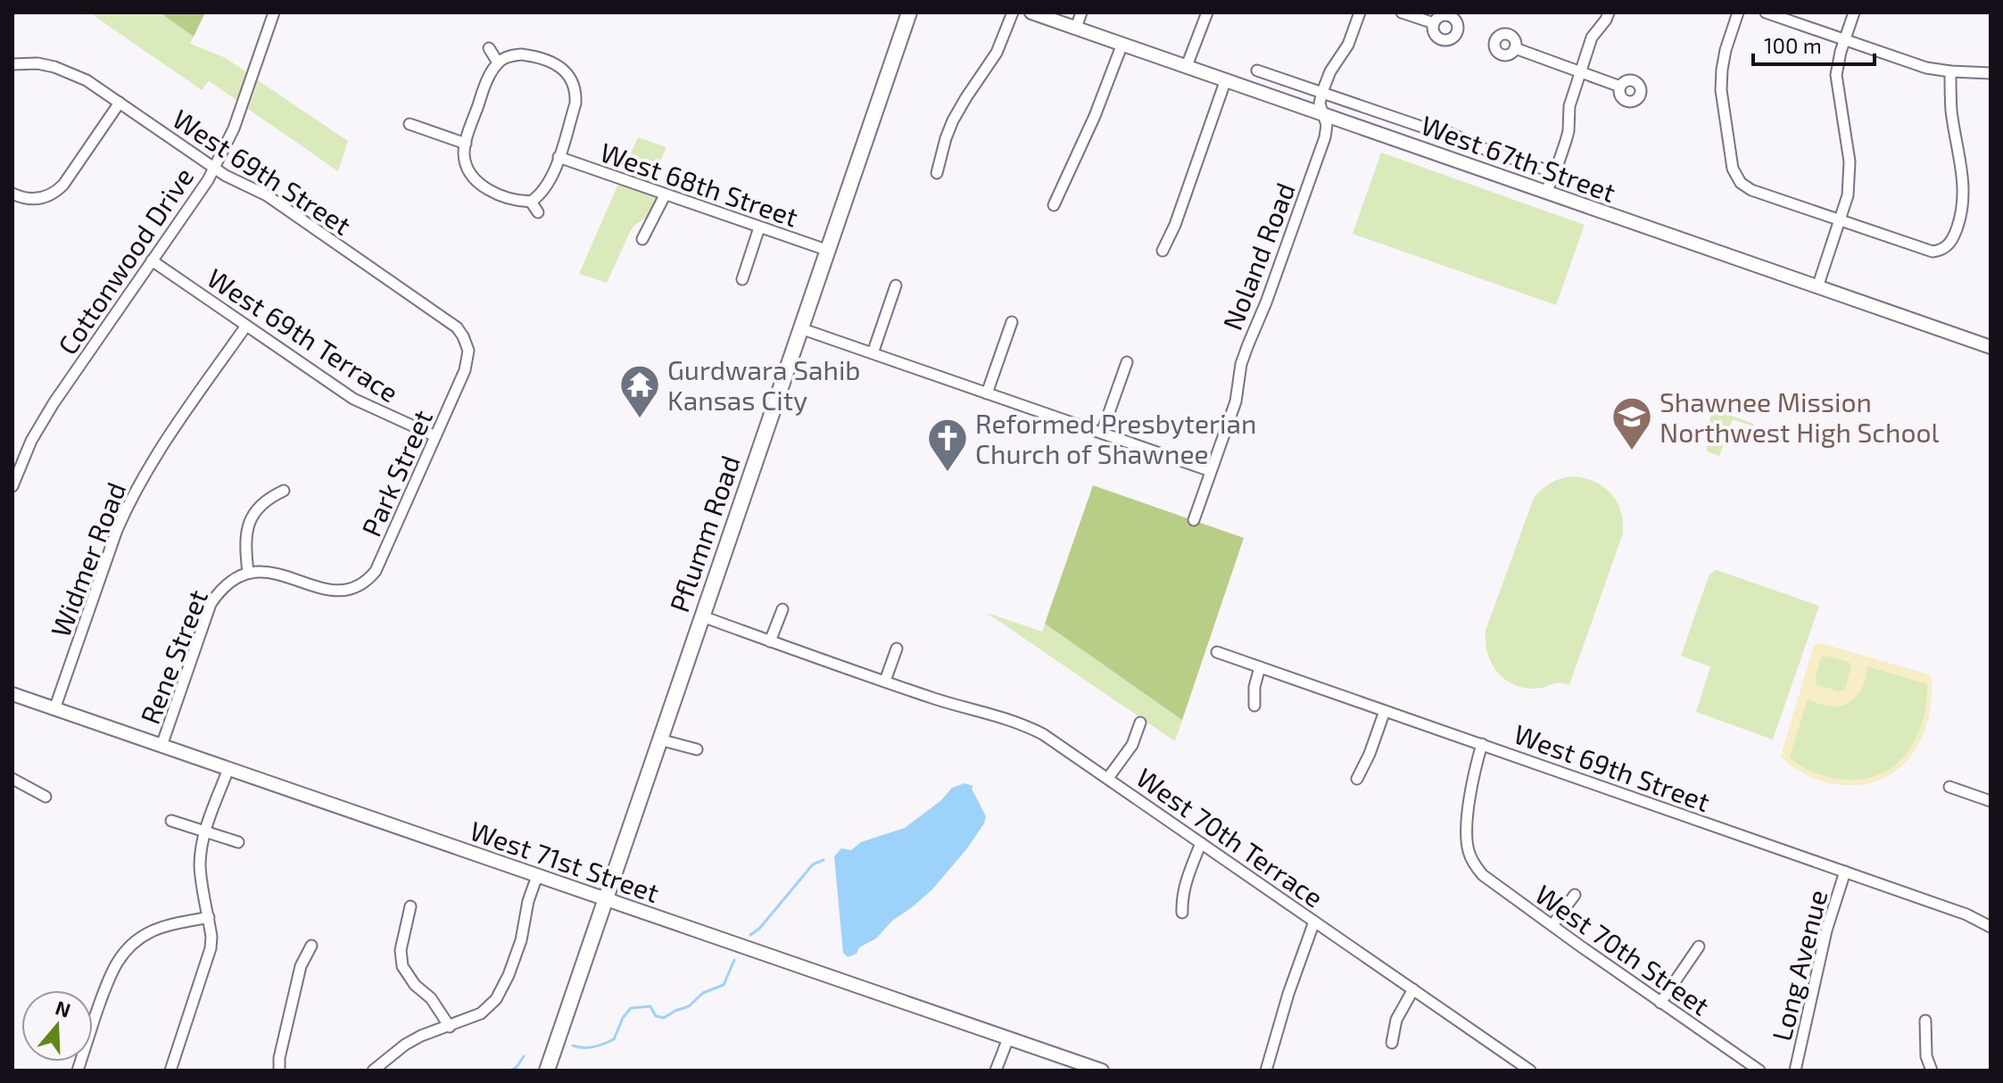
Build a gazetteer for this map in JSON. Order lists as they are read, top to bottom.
{
  "streets": {
    "main road": ["Pflumm Road"],
    "street": [
      "West 67th Street",
      "West 69th Street",
      "West 68th Street",
      "Noland Road",
      "Cottonwood Drive",
      "West 69th Terrace",
      "Park Street",
      "Widmer Road",
      "Rene Street",
      "West 70th Terrace",
      "West 71st Street",
      "West 70th Street",
      "Long Avenue"
    ]
  },
  "crossings": [
    ["West 67th Street", "Noland Road"],
    ["West 69th Street", "Cottonwood Drive"],
    ["West 69th Street", "Park Street"],
    ["West 69th Street", "West 70th Street"],
    ["West 69th Street", "Long Avenue"],
    ["West 68th Street", "Pflumm Road"],
    ["Cottonwood Drive", "West 69th Terrace"],
    ["West 69th Terrace", "Park Street"],
    ["West 69th Terrace", "Widmer Road"],
    ["Park Street", "Rene Street"],
    ["Pflumm Road", "West 70th Terrace"],
    ["Pflumm Road", "West 71st Street"],
    ["Widmer Road", "West 71st Street"],
    ["Rene Street", "West 71st Street"]
  ],
  "places": {
    "temple": ["Gurdwara Sahib Kansas City"],
    "school or university": ["Shawnee Mission Northwest High School"],
    "church": ["Reformed Presbyterian Church of Shawnee"]
  },
  "scale_bar": "100 m",
  "north": "top"
}
